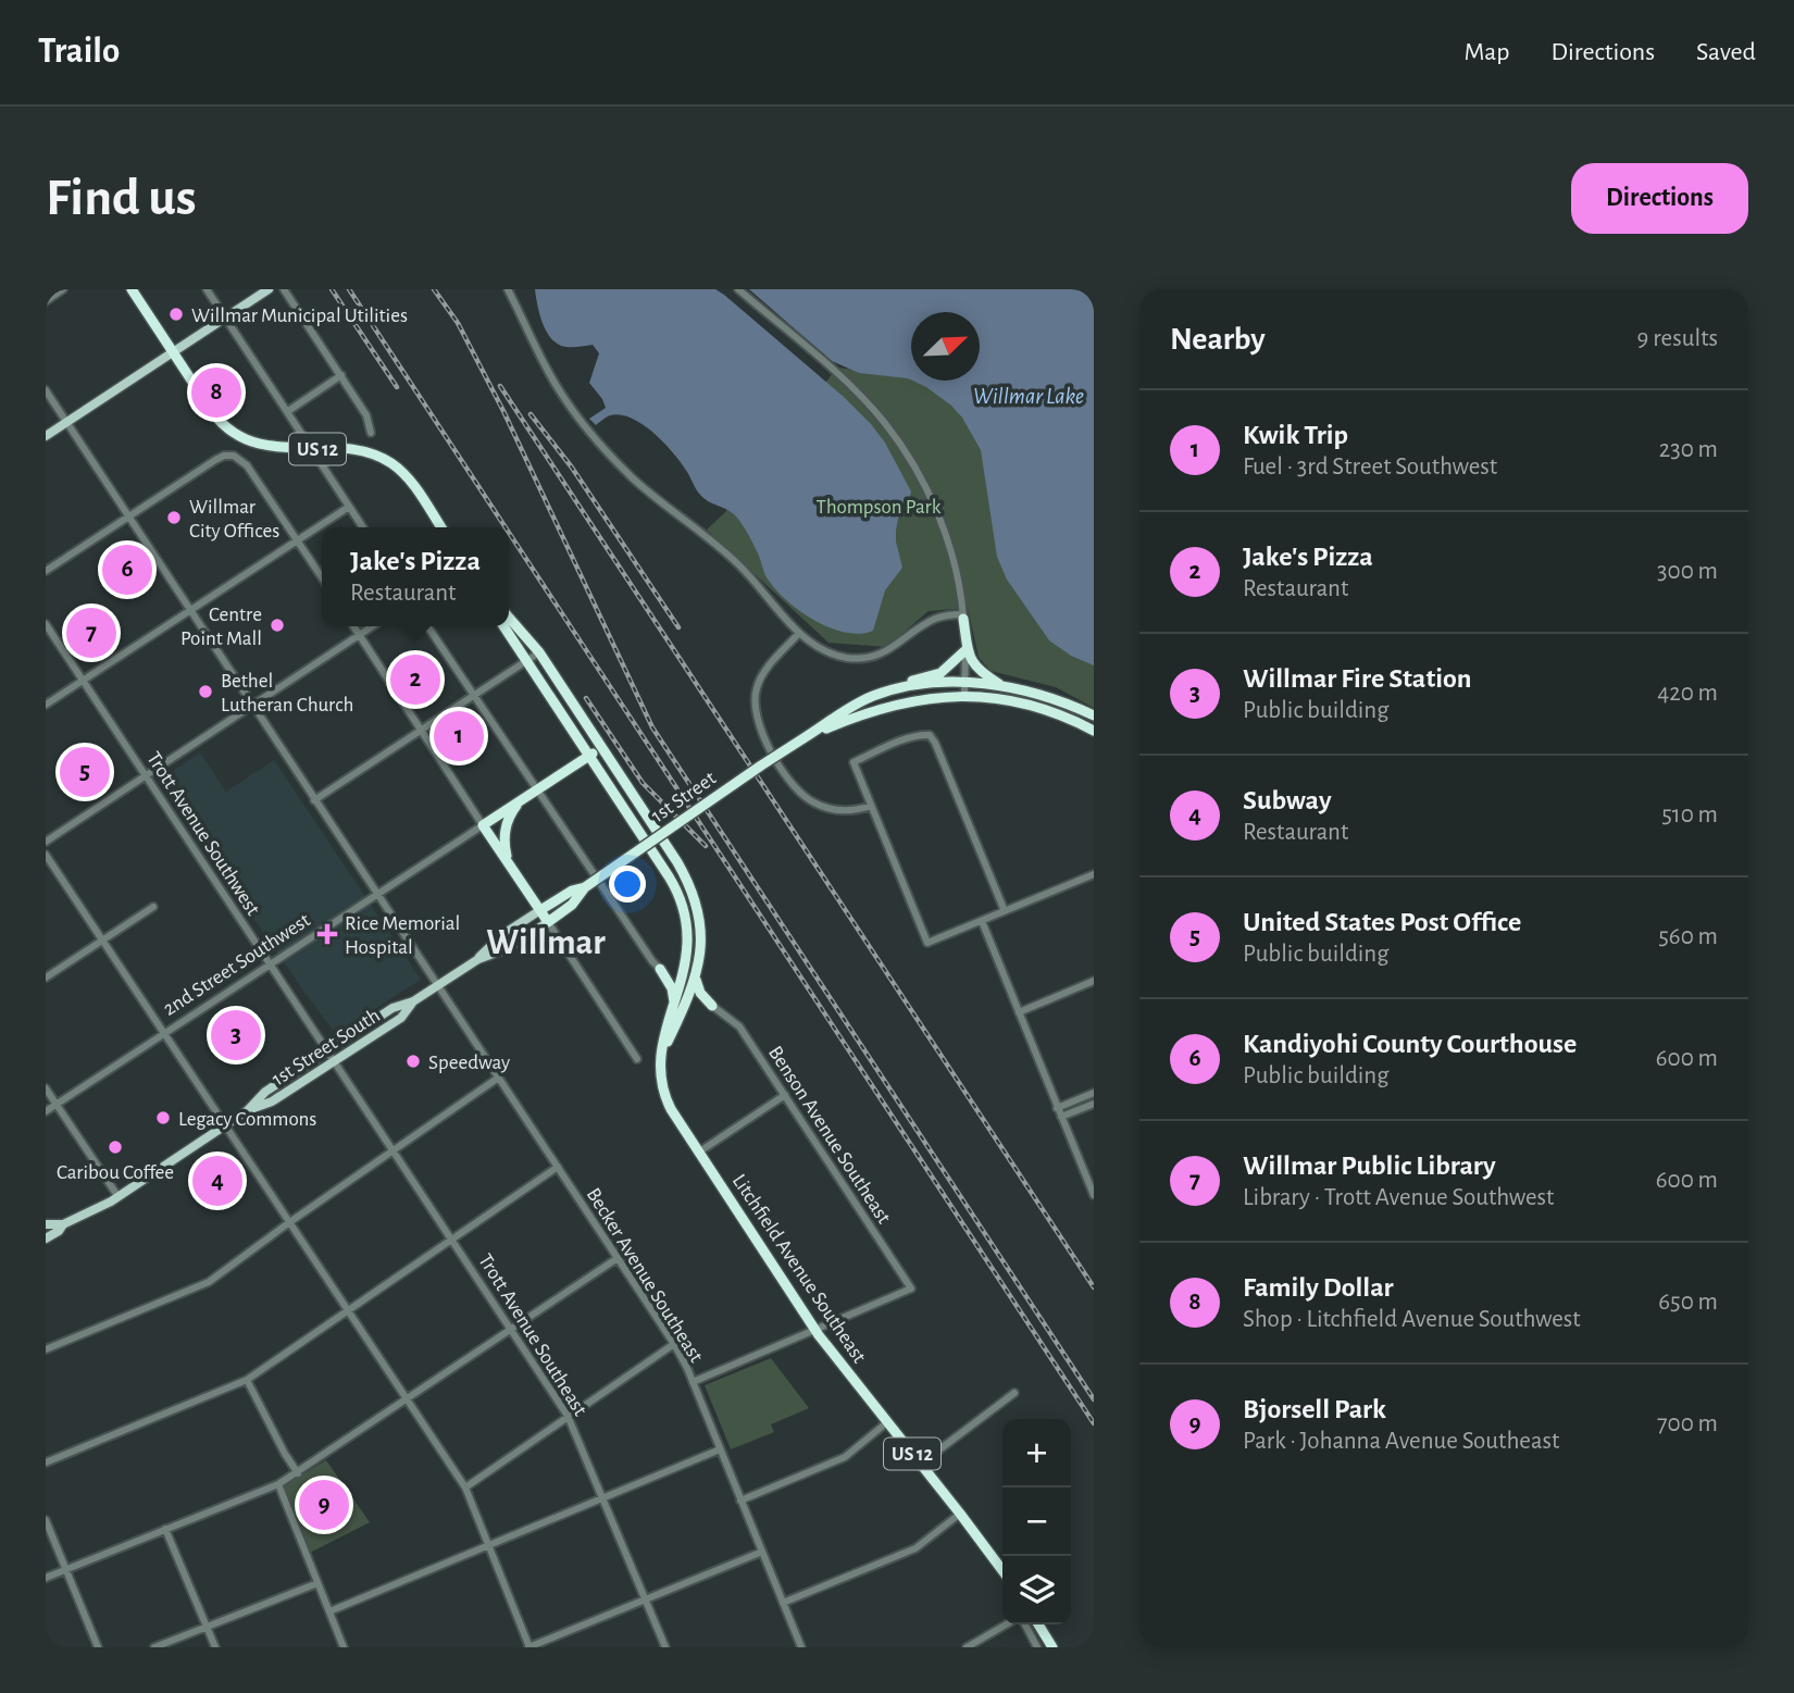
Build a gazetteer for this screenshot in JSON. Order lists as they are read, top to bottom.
{
  "streets": {
    "highway": [
      "US 12",
      "1st Street",
      "2nd Street Southwest",
      "Litchfield Avenue Southeast"
    ],
    "main road": ["1st Street South"],
    "street": [
      "Trott Avenue Southwest",
      "Benson Avenue Southeast",
      "Becker Avenue Southeast",
      "Trott Avenue Southeast"
    ]
  },
  "crossings": [
    ["US 12", "2nd Street Southwest"],
    ["US 12", "Litchfield Avenue Southeast"],
    ["1st Street", "1st Street South"],
    ["Trott Avenue Southwest", "2nd Street Southwest"],
    ["Trott Avenue Southwest", "1st Street South"],
    ["Trott Avenue Southwest", "Trott Avenue Southeast"],
    ["2nd Street Southwest", "Becker Avenue Southeast"],
    ["1st Street South", "Becker Avenue Southeast"],
    ["1st Street South", "Trott Avenue Southeast"],
    ["Benson Avenue Southeast", "Litchfield Avenue Southeast"]
  ],
  "districts": ["Willmar"],
  "water": ["Willmar Lake"],
  "parks": ["Thompson Park"],
  "places": {
    "other": [
      "Willmar Municipal Utilities",
      "Willmar City Offices",
      "Centre Point Mall",
      "Bethel Lutheran Church",
      "Speedway",
      "Legacy Commons",
      "Caribou Coffee"
    ],
    "health": ["Rice Memorial Hospital"]
  },
  "north": "top right",
  "page": {
    "header": "Trailo",
    "nav": ["Map", "Directions", "Saved"],
    "buttons": "Directions",
    "title": "Find us",
    "heading": ["Nearby", "9 results"],
    "pins": [
      "8",
      "6",
      "7",
      "2",
      "1",
      "5",
      "3",
      "4",
      "9"
    ],
    "list": [
      {
        "mark": "1",
        "name": "Kwik Trip",
        "note": "Fuel · 3rd Street Southwest",
        "value": "230 m"
      },
      {
        "mark": "2",
        "name": "Jake's Pizza",
        "note": "Restaurant",
        "value": "300 m"
      },
      {
        "mark": "3",
        "name": "Willmar Fire Station",
        "note": "Public building",
        "value": "420 m"
      },
      {
        "mark": "4",
        "name": "Subway",
        "note": "Restaurant",
        "value": "510 m"
      },
      {
        "mark": "5",
        "name": "United States Post Office",
        "note": "Public building",
        "value": "560 m"
      },
      {
        "mark": "6",
        "name": "Kandiyohi County Courthouse",
        "note": "Public building",
        "value": "600 m"
      },
      {
        "mark": "7",
        "name": "Willmar Public Library",
        "note": "Library · Trott Avenue Southwest",
        "value": "600 m"
      },
      {
        "mark": "8",
        "name": "Family Dollar",
        "note": "Shop · Litchfield Avenue Southwest",
        "value": "650 m"
      },
      {
        "mark": "9",
        "name": "Bjorsell Park",
        "note": "Park · Johanna Avenue Southeast",
        "value": "700 m"
      }
    ],
    "popup": ["Jake's Pizza", "Restaurant"],
    "map_buttons": ["+", "−"]
  }
}
